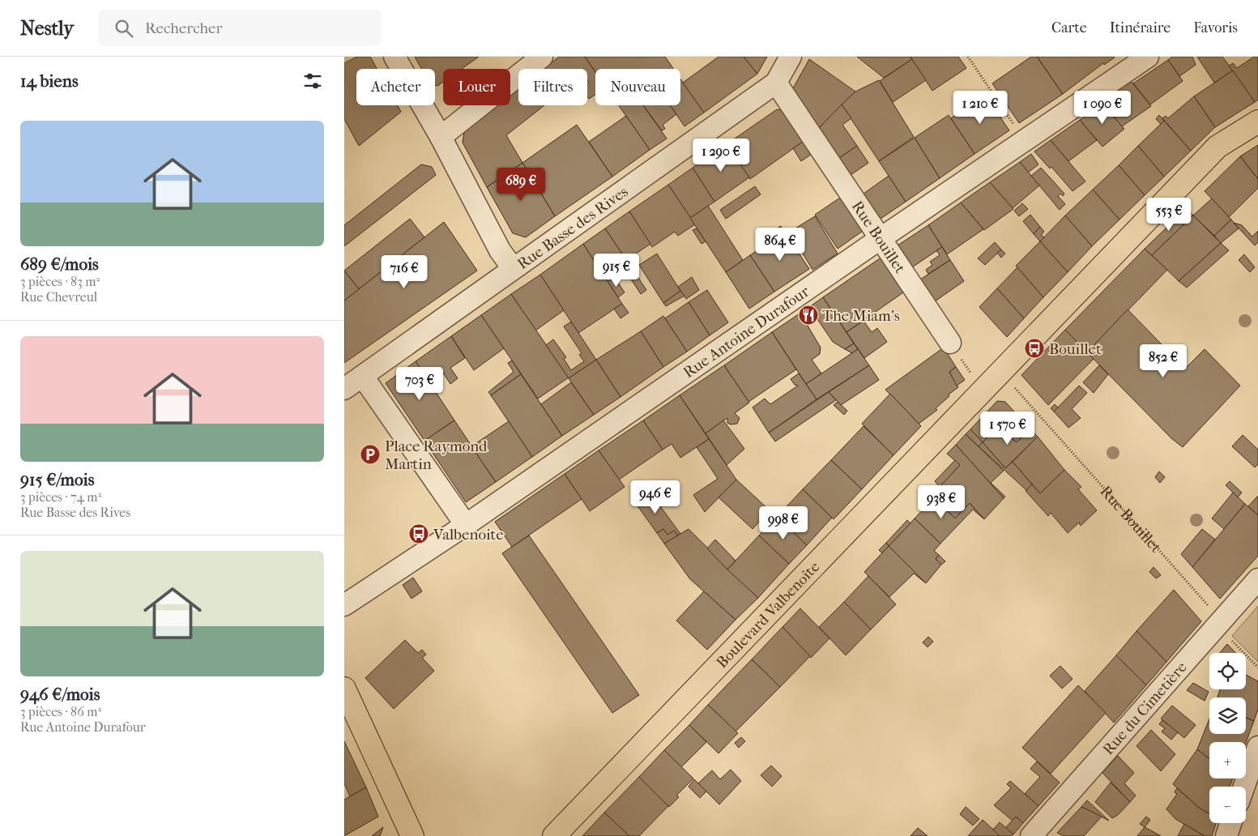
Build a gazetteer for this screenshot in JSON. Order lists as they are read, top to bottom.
{
  "streets": {
    "main road": ["Boulevard Valbenoîte"],
    "street": [
      "Rue Basse des Rives",
      "Rue Bouillet",
      "Rue Antoine Durafour",
      "Rue du Cimetière"
    ]
  },
  "crossings": [
    ["Rue Basse des Rives", "Rue Bouillet"],
    ["Rue Bouillet", "Rue Antoine Durafour"],
    ["Rue Bouillet", "Boulevard Valbenoîte"],
    ["Rue Bouillet", "Rue du Cimetière"]
  ],
  "places": {
    "restaurant": ["The Miam's"],
    "bus stop": ["Bouillet", "Valbenoite"],
    "parking": ["Place Raymond Martin"]
  },
  "page": {
    "header": "Nestly",
    "search": "Rechercher",
    "nav": ["Carte", "Itinéraire", "Favoris"],
    "heading": "14 biens",
    "chip": [
      "Acheter",
      "Louer",
      "Filtres",
      "Nouveau"
    ],
    "price": [
      "1 210 €",
      "1 090 €",
      "1 290 €",
      "689 €",
      "553 €",
      "864 €",
      "915 €",
      "716 €",
      "852 €",
      "703 €",
      "1 570 €",
      "946 €",
      "938 €",
      "998 €"
    ],
    "list": [
      {
        "name": "689 €/mois",
        "note": "3 pièces · 83 m² · Rue Chevreul"
      },
      {
        "name": "915 €/mois",
        "note": "3 pièces · 74 m² · Rue Basse des Rives"
      },
      {
        "name": "946 €/mois",
        "note": "3 pièces · 86 m² · Rue Antoine Durafour"
      }
    ],
    "map_buttons": ["+", "−"]
  }
}
